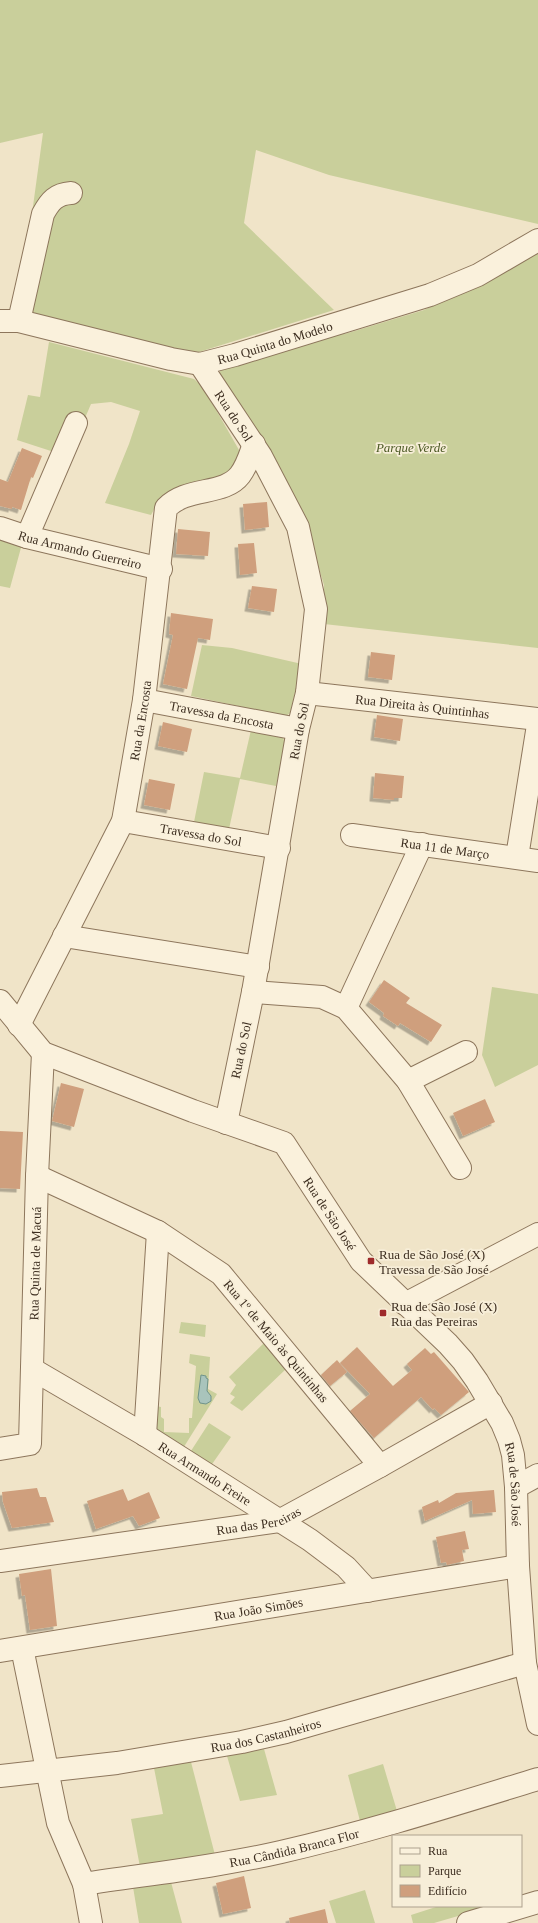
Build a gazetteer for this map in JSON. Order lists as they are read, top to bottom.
{
  "streets": {
    "street": [
      "Rua Quinta do Modelo",
      "Rua do Sol",
      "Rua Armando Guerreiro",
      "Rua Direita às Quintinhas",
      "Travessa da Encosta",
      "Rua da Encosta",
      "Travessa do Sol",
      "Rua 11 de Março",
      "Rua de São José",
      "Rua Quinta de Macuá",
      "Rua 1º de Maio às Quintinhas",
      "Rua Armando Freire",
      "Rua das Pereiras",
      "Rua João Simões",
      "Rua dos Castanheiros",
      "Rua Cândida Branca Flor"
    ]
  },
  "crossings": [
    ["Rua Quinta do Modelo", "Rua do Sol"],
    ["Rua do Sol", "Rua Direita às Quintinhas"],
    ["Rua do Sol", "Travessa da Encosta"],
    ["Rua do Sol", "Rua da Encosta"],
    ["Rua do Sol", "Travessa do Sol"],
    ["Rua do Sol", "Rua de São José"],
    ["Rua Armando Guerreiro", "Rua da Encosta"],
    ["Travessa da Encosta", "Rua da Encosta"],
    ["Rua da Encosta", "Travessa do Sol"],
    ["Rua da Encosta", "Rua de São José"],
    ["Rua de São José", "Rua Quinta de Macuá"],
    ["Rua de São José", "Rua das Pereiras"],
    ["Rua de São José", "Rua João Simões"],
    ["Rua de São José", "Rua dos Castanheiros"],
    ["Rua Quinta de Macuá", "Rua 1º de Maio às Quintinhas"],
    ["Rua Quinta de Macuá", "Rua Armando Freire"],
    ["Rua 1º de Maio às Quintinhas", "Rua das Pereiras"],
    ["Rua Armando Freire", "Rua das Pereiras"],
    ["Rua Armando Freire", "Rua João Simões"]
  ],
  "parks": ["Parque Verde"],
  "places": {
    "transit": ["Rua de São José (X) Travessa de São José", "Rua de São José (X) Rua das Pereiras"]
  },
  "legend": ["Rua", "Parque", "Edifício"]
}
